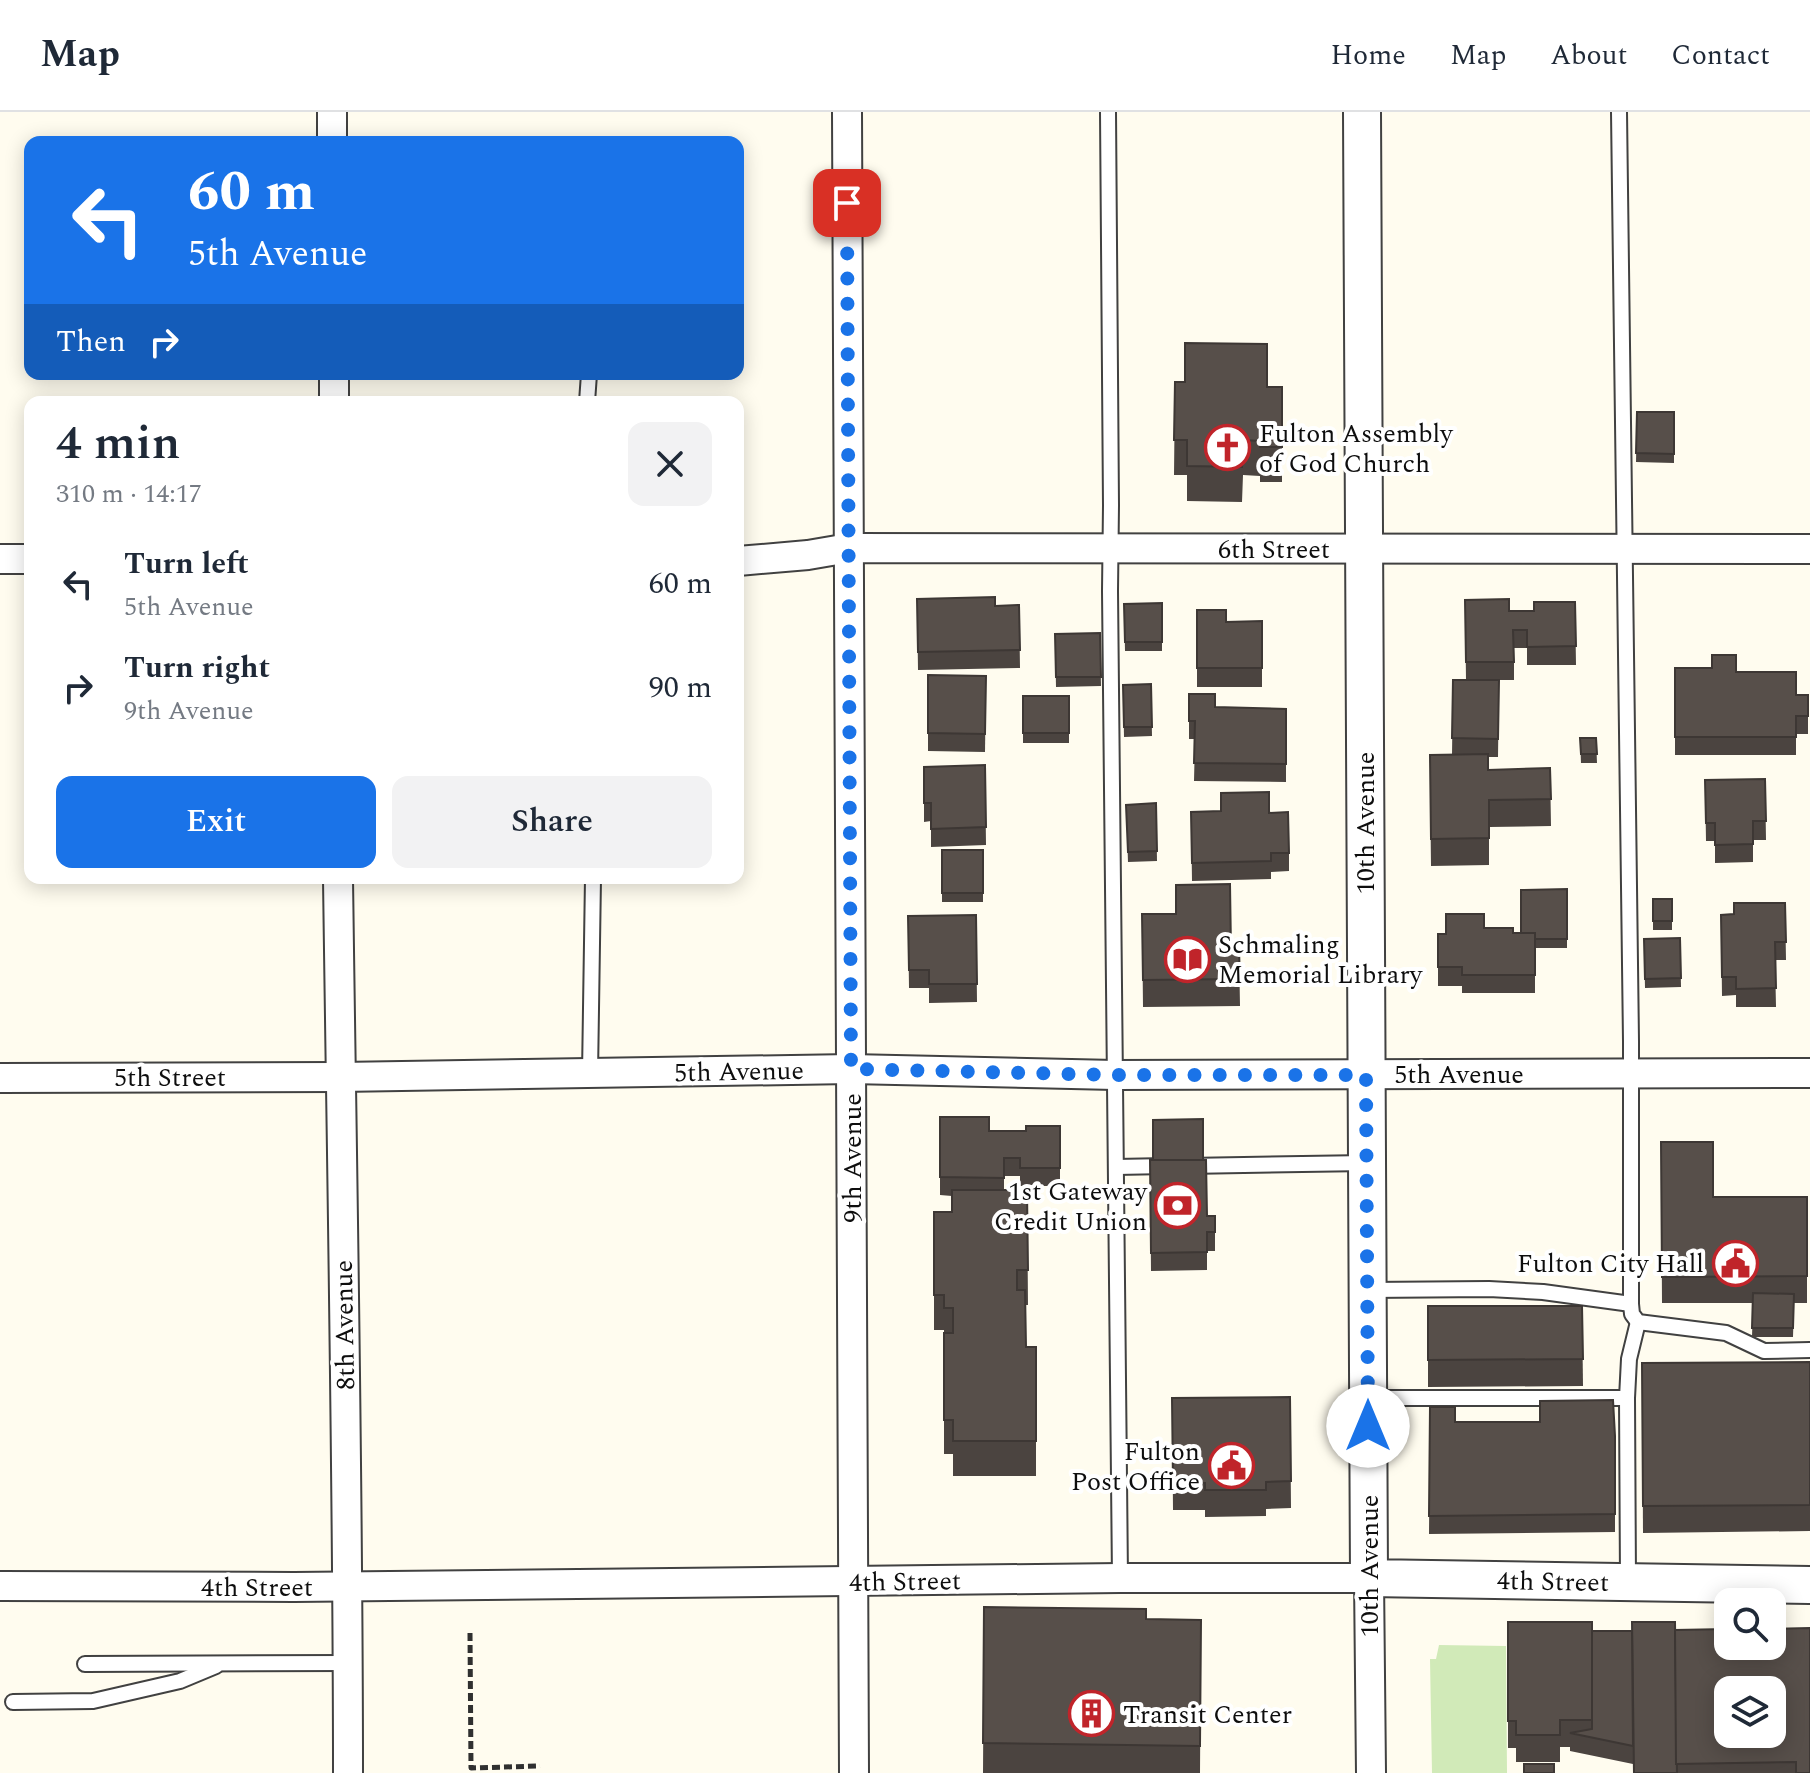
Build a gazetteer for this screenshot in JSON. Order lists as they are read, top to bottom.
{
  "streets": {
    "street": [
      "6th Street",
      "10th Avenue",
      "5th Avenue",
      "5th Street",
      "9th Avenue",
      "8th Avenue",
      "4th Street"
    ]
  },
  "crossings": [
    ["6th Street", "10th Avenue"],
    ["6th Street", "9th Avenue"],
    ["10th Avenue", "5th Avenue"],
    ["10th Avenue", "4th Street"],
    ["5th Avenue", "5th Street"],
    ["5th Avenue", "9th Avenue"],
    ["5th Avenue", "8th Avenue"],
    ["5th Street", "8th Avenue"],
    ["9th Avenue", "4th Street"],
    ["8th Avenue", "4th Street"]
  ],
  "places": {
    "church": ["Fulton Assembly of God Church"],
    "library": ["Schmaling Memorial Library"],
    "bank": ["1st Gateway Credit Union"],
    "public building": ["Fulton City Hall", "Fulton Post Office"],
    "building": ["Transit Center"]
  },
  "page": {
    "header": "Map",
    "nav": [
      "Home",
      "Map",
      "About",
      "Contact"
    ],
    "turn": ["60 m", "5th Avenue"],
    "then": "Then",
    "heading": ["4 min", "310 m · 14:17"],
    "list": [
      {
        "name": "Turn left",
        "note": "5th Avenue",
        "value": "60 m"
      },
      {
        "name": "Turn right",
        "note": "9th Avenue",
        "value": "90 m"
      }
    ],
    "buttons": ["Exit", "Share"]
  }
}
